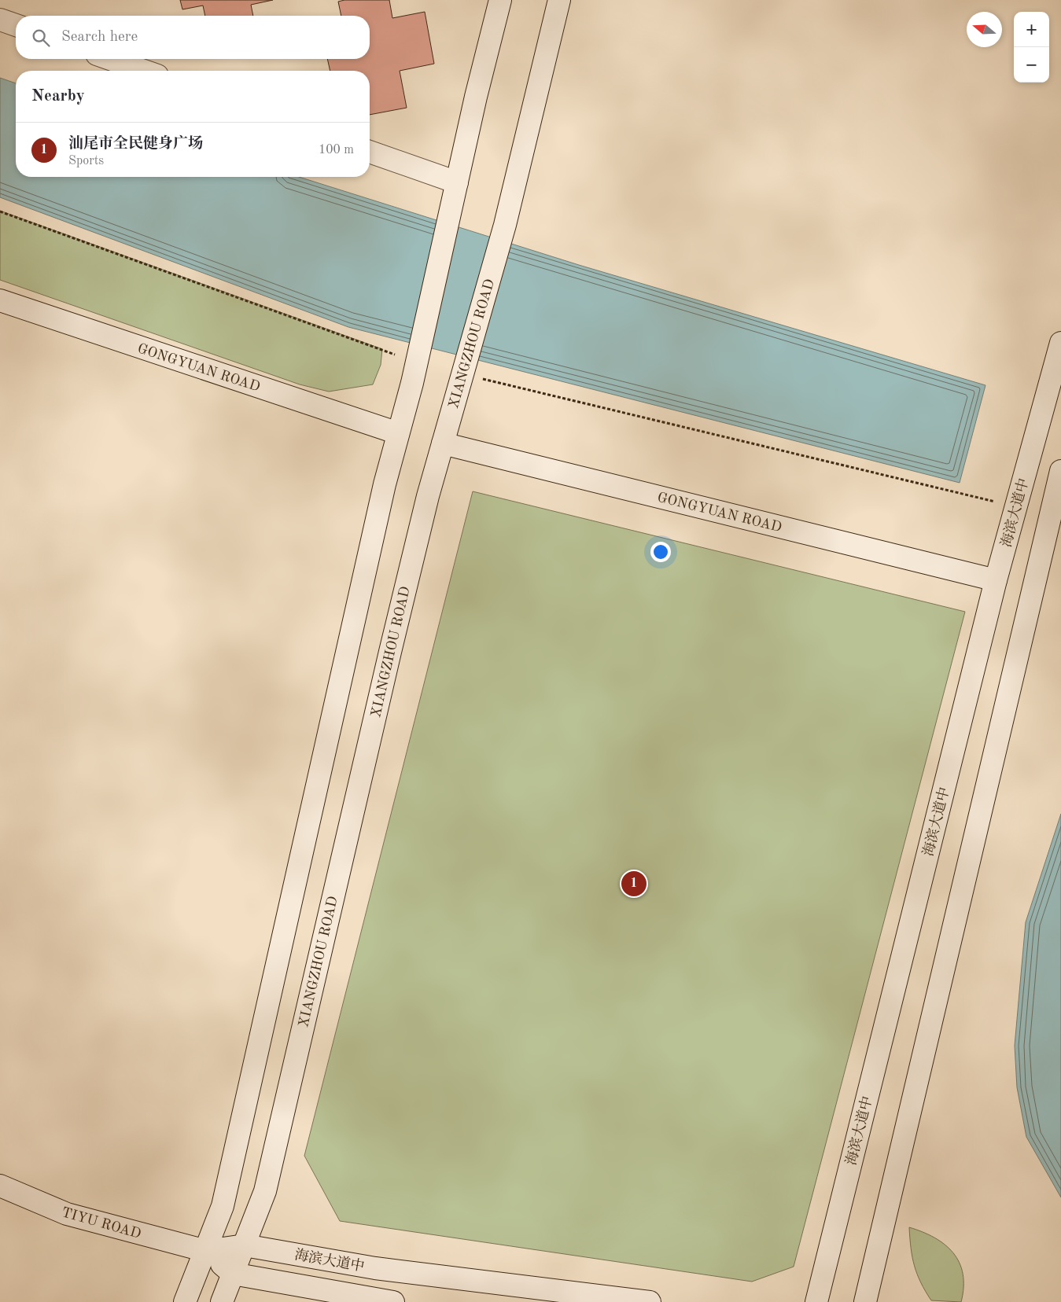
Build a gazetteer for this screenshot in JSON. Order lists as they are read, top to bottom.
{
  "streets": {
    "main road": [
      "XIANGZHOU ROAD",
      "GONGYUAN ROAD",
      "海滨大道中",
      "TIYU ROAD"
    ]
  },
  "crossings": [
    ["XIANGZHOU ROAD", "GONGYUAN ROAD"],
    ["XIANGZHOU ROAD", "海滨大道中"],
    ["GONGYUAN ROAD", "海滨大道中"],
    ["海滨大道中", "TIYU ROAD"]
  ],
  "north": "left",
  "page": {
    "map_buttons": ["+", "−"],
    "search": "Search here",
    "heading": "Nearby",
    "list": [
      {
        "mark": "1",
        "name": "汕尾市全民健身广场",
        "note": "Sports",
        "value": "100 m"
      }
    ],
    "pins": "1"
  }
}
